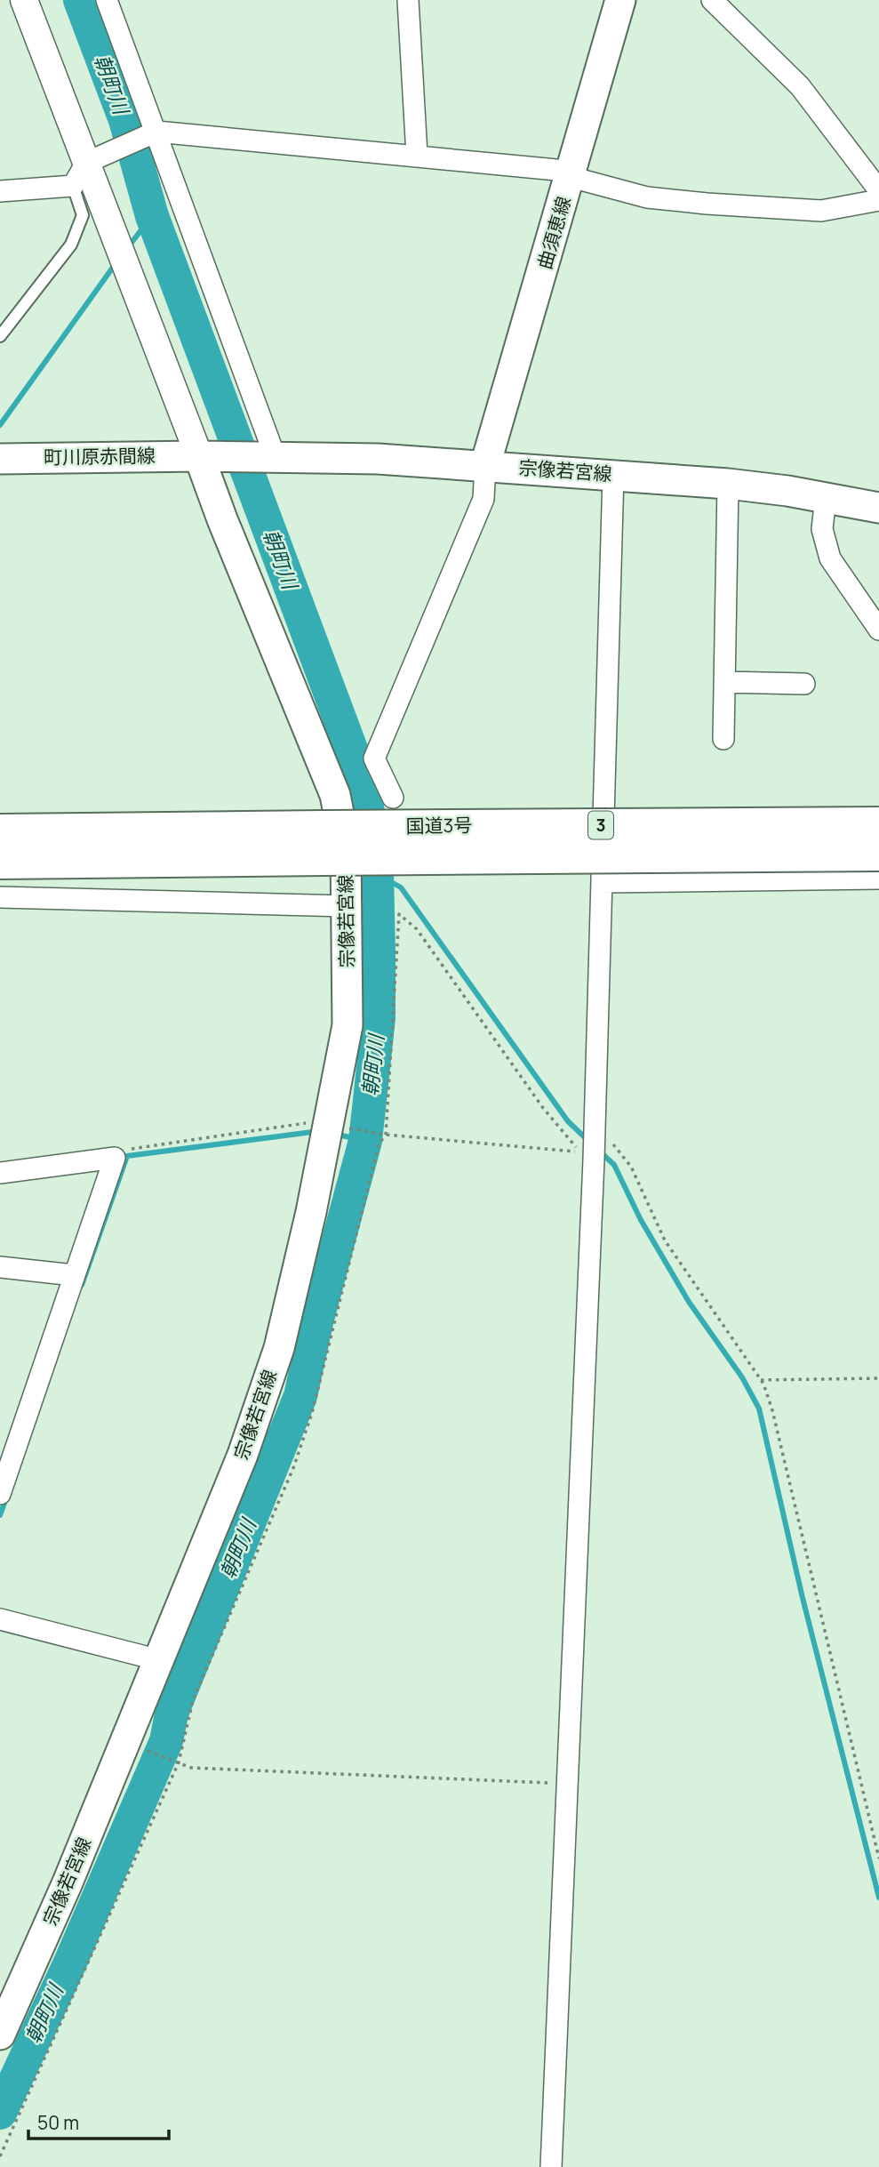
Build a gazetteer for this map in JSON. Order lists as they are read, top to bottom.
{
  "streets": {
    "highway": ["3", "国道3号"],
    "main road": ["曲須恵線", "町川原赤間線", "宗像若宮線"]
  },
  "crossings": [
    ["曲須恵線", "宗像若宮線"],
    ["町川原赤間線", "宗像若宮線"]
  ],
  "water": ["朝町川"],
  "scale_bar": "50 m"
}
